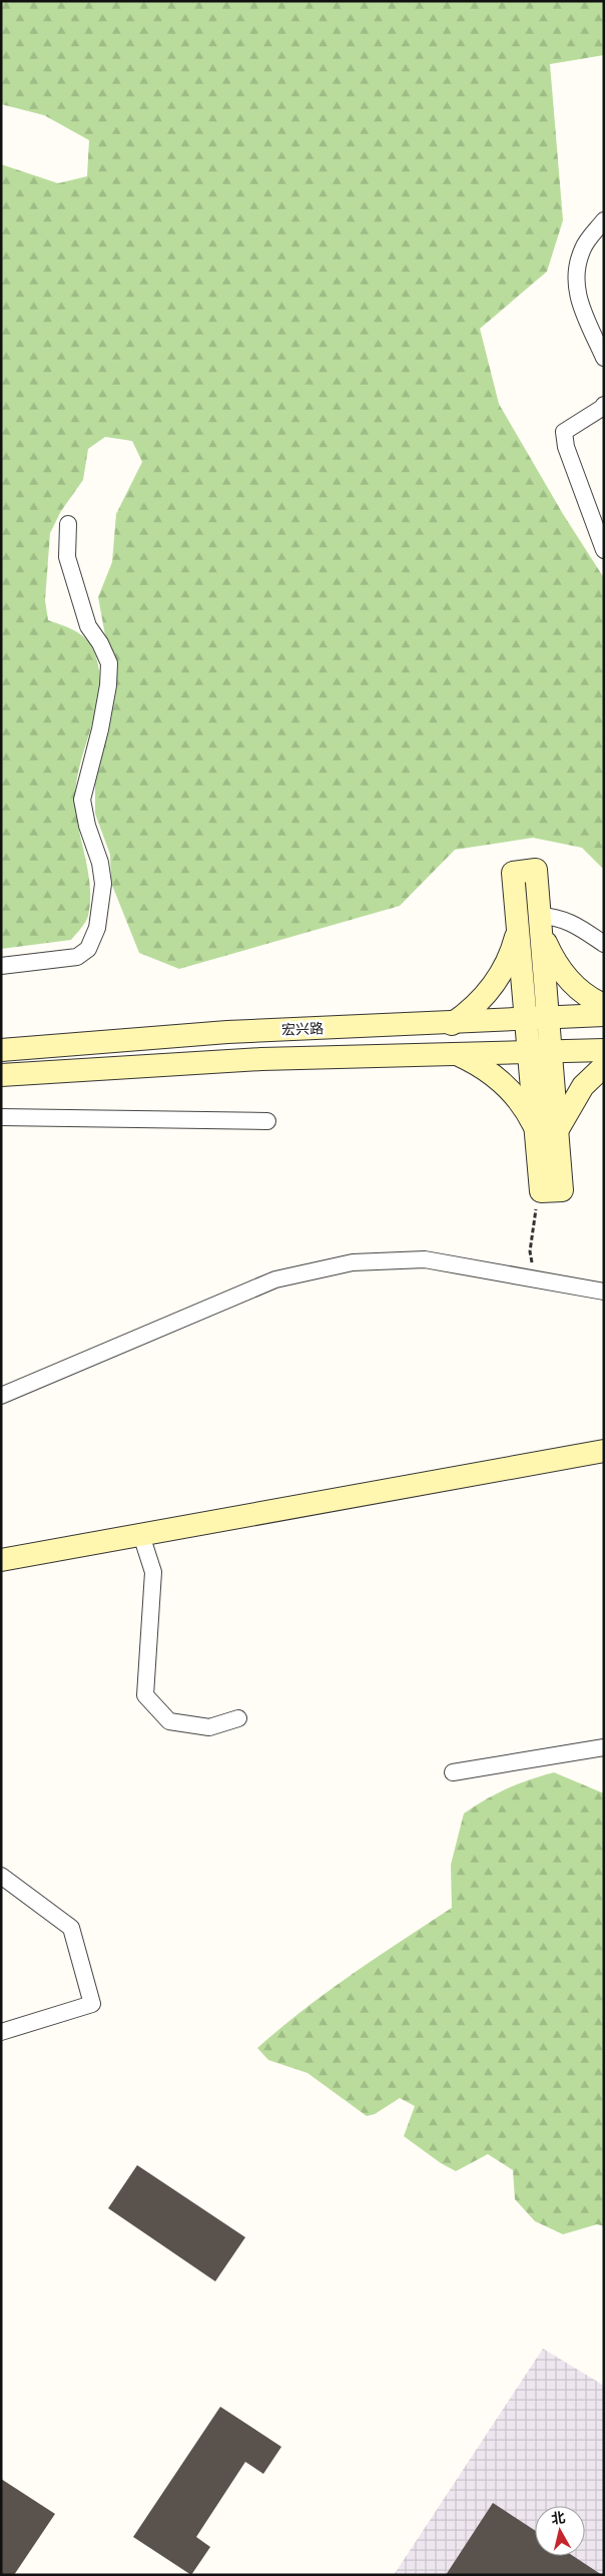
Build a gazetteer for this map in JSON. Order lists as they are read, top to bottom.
{
  "streets": {
    "street": ["宏兴路"]
  },
  "north": "top"
}
